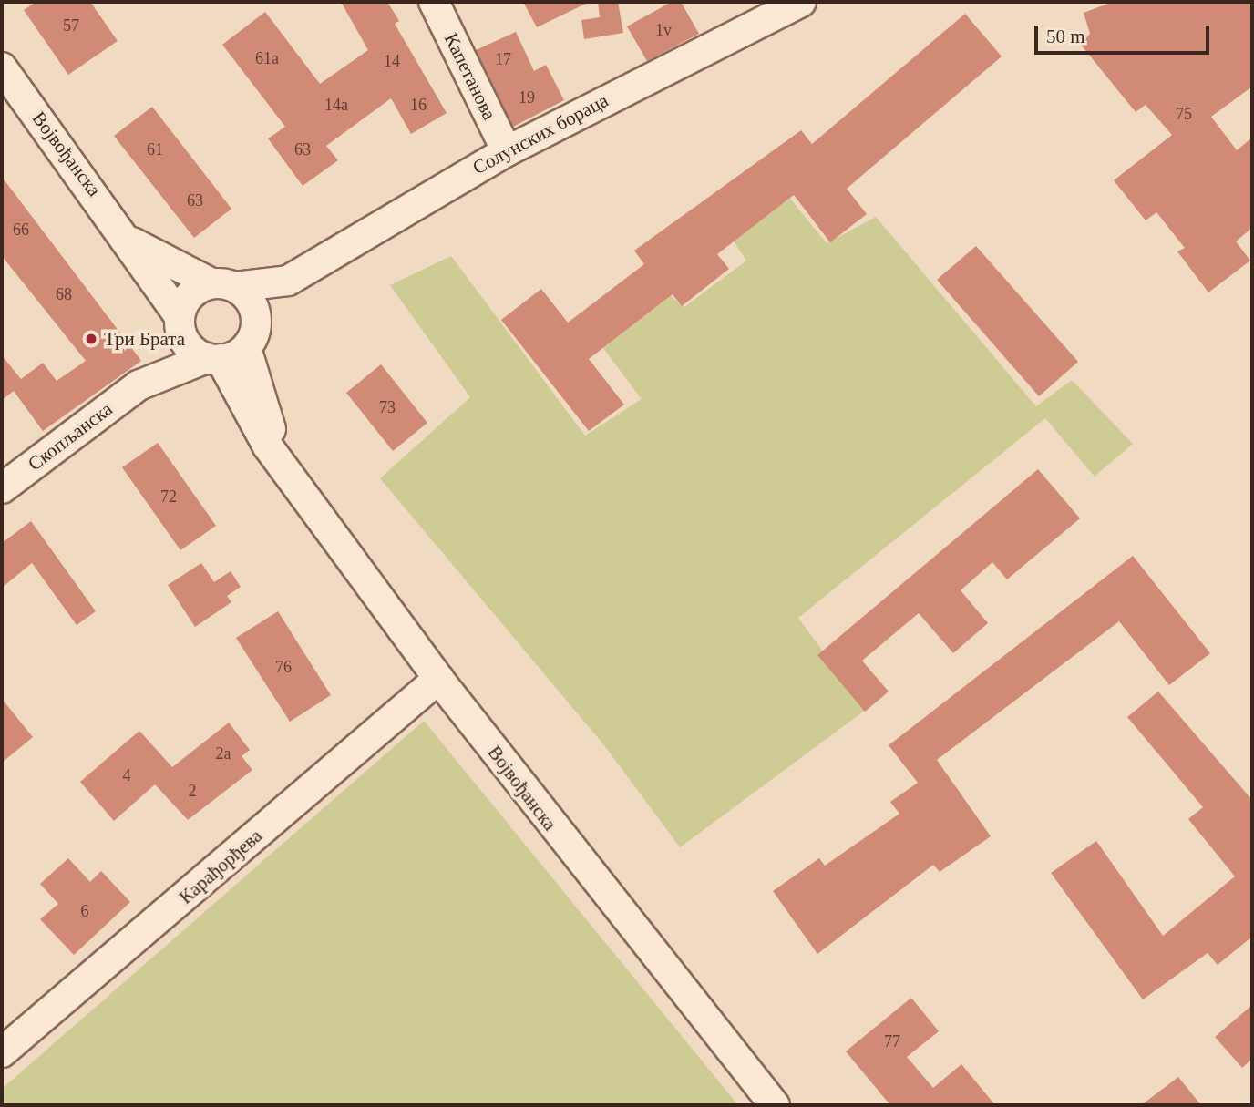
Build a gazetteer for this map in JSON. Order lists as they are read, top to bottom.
{
  "streets": {
    "street": [
      "Капетанова",
      "Солунских бораца",
      "Војвођанска",
      "Скопљанска",
      "Карађорђева"
    ]
  },
  "crossings": [
    ["Капетанова", "Солунских бораца"],
    ["Солунских бораца", "Војвођанска"],
    ["Солунских бораца", "Скопљанска"],
    ["Војвођанска", "Скопљанска"],
    ["Војвођанска", "Карађорђева"]
  ],
  "places": ["Три Брата"],
  "house_numbers": [
    "57",
    "1v",
    "61a",
    "17",
    "14",
    "19",
    "14a",
    "16",
    "75",
    "61",
    "63",
    "63",
    "66",
    "68",
    "73",
    "72",
    "76",
    "2a",
    "4",
    "2",
    "6",
    "77"
  ],
  "scale_bar": "50 m"
}
